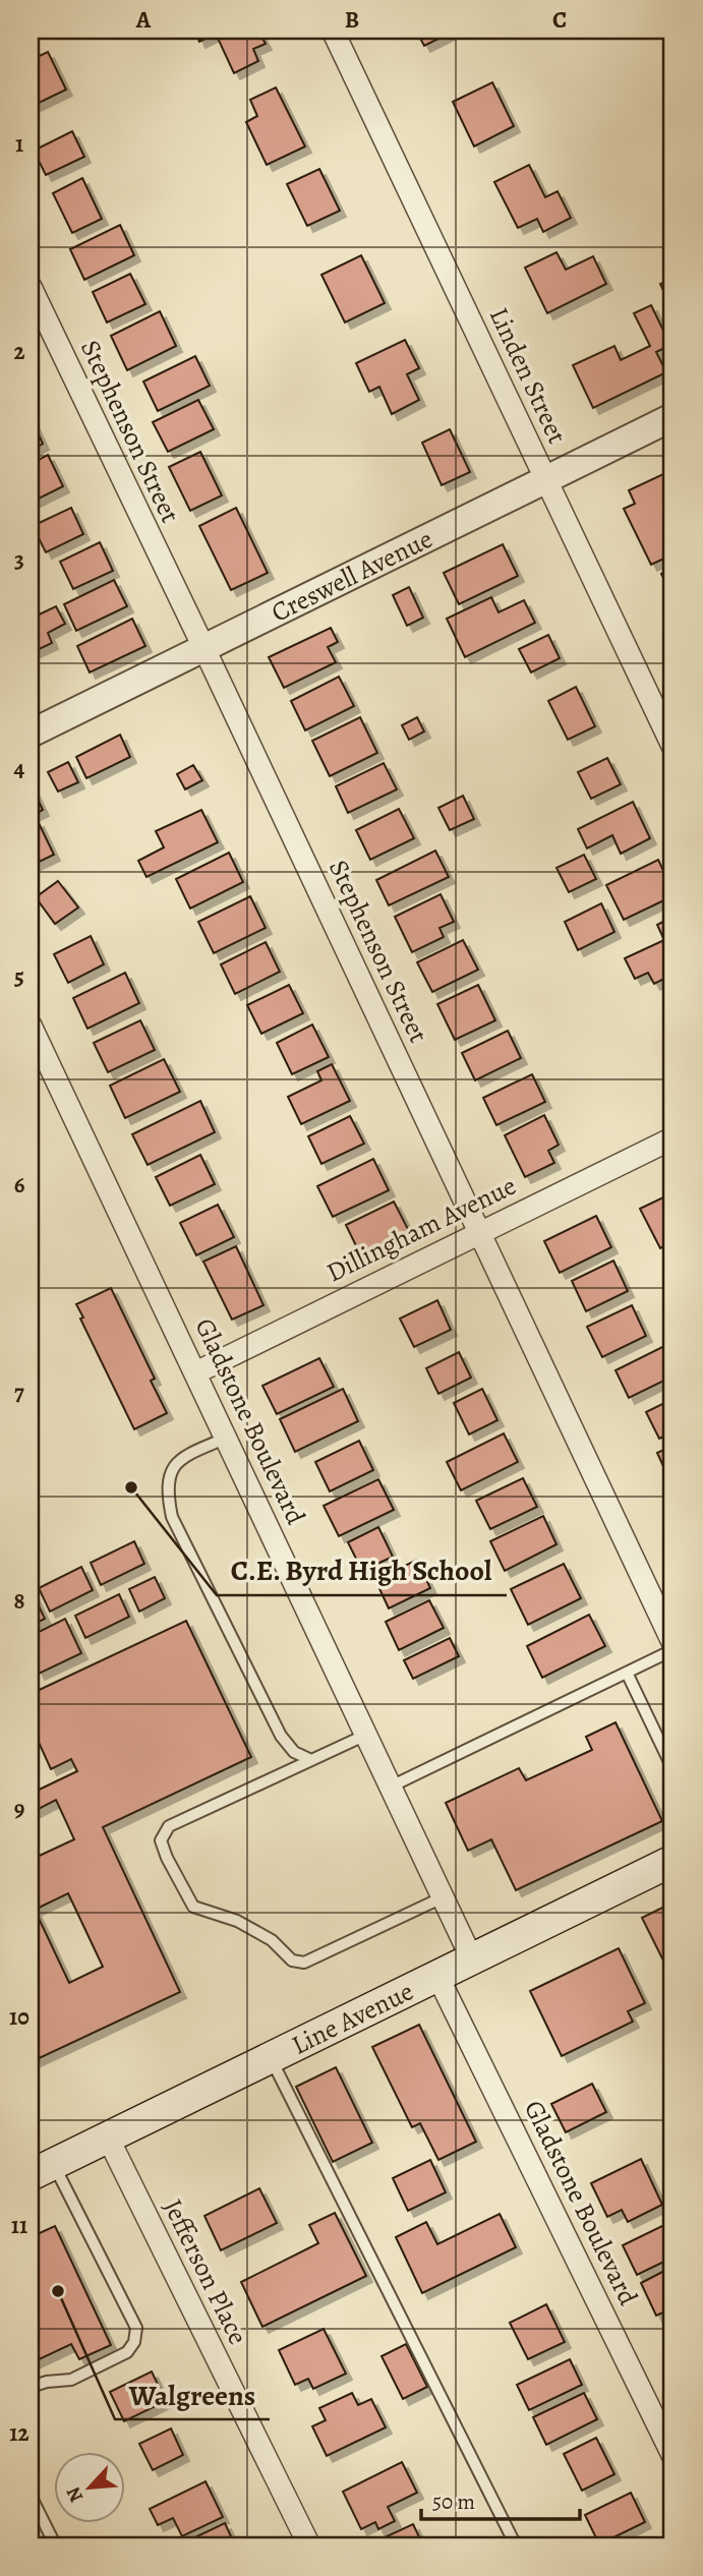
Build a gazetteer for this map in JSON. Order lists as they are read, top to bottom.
{
  "streets": {
    "main road": ["Line Avenue"],
    "street": [
      "Linden Street",
      "Stephenson Street",
      "Creswell Avenue",
      "Dillingham Avenue",
      "Gladstone Boulevard",
      "Jefferson Place"
    ]
  },
  "crossings": [
    ["Linden Street", "Creswell Avenue"],
    ["Stephenson Street", "Creswell Avenue"],
    ["Stephenson Street", "Dillingham Avenue"],
    ["Dillingham Avenue", "Gladstone Boulevard"],
    ["Gladstone Boulevard", "Line Avenue"],
    ["Line Avenue", "Jefferson Place"]
  ],
  "places": ["C.E. Byrd High School", "Walgreens"],
  "scale_bar": "50 m",
  "north": "bottom left",
  "grid": {
    "columns": ["A", "B", "C"],
    "rows": [
      "1",
      "2",
      "3",
      "4",
      "5",
      "6",
      "7",
      "8",
      "9",
      "10",
      "11",
      "12"
    ]
  }
}
